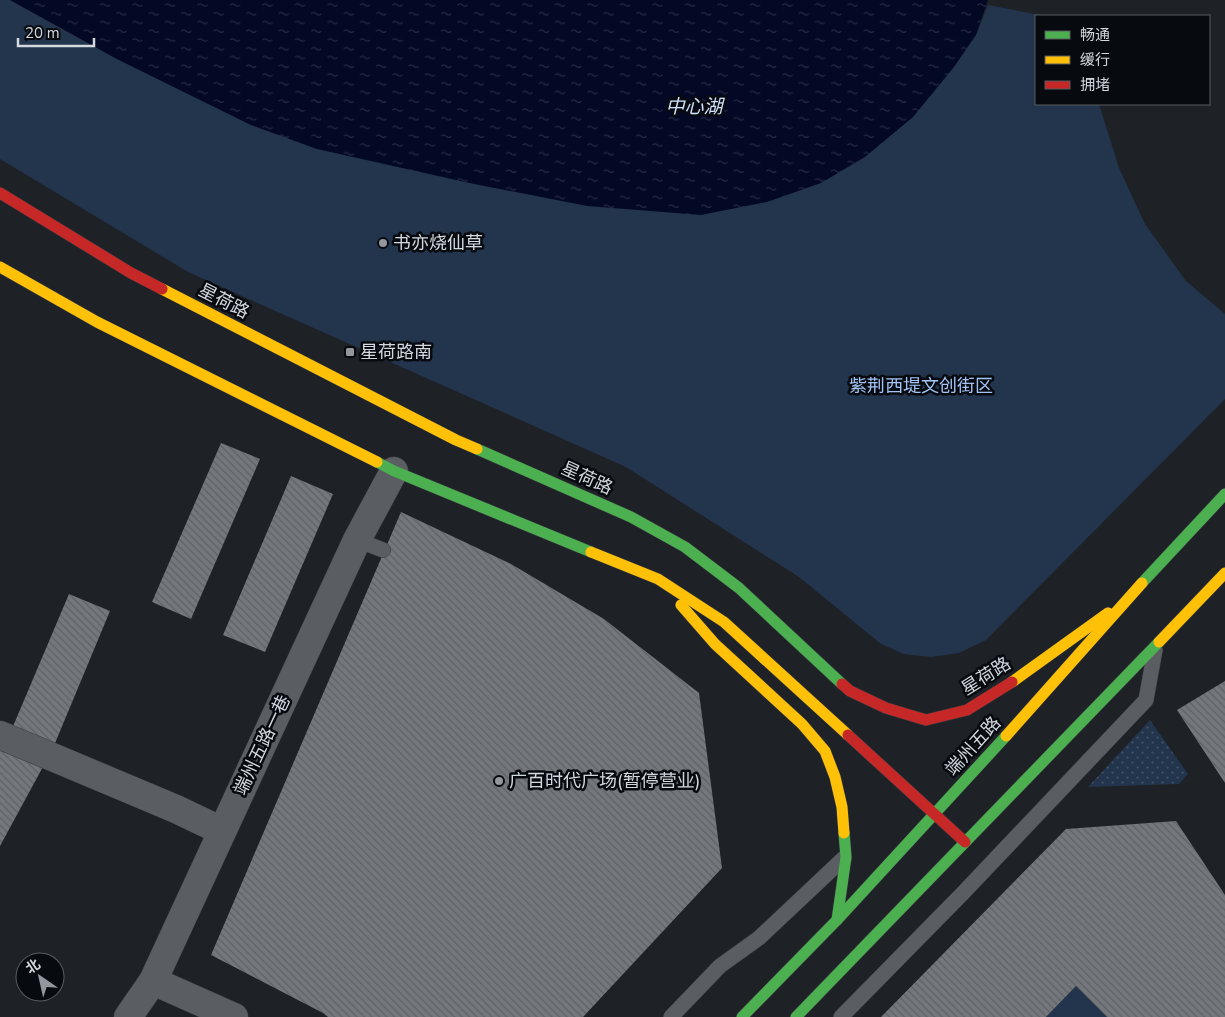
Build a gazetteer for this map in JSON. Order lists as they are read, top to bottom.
{
  "streets": {
    "street": ["星荷路", "端州五路一巷", "端州五路"]
  },
  "crossings": [
    ["星荷路", "端州五路"]
  ],
  "water": ["中心湖"],
  "parks": ["紫荆西堤文创街区"],
  "places": {
    "other": ["书亦烧仙草", "广百时代广场(暂停营业)"],
    "transit": ["星荷路南"]
  },
  "legend": ["畅通", "缓行", "拥堵"],
  "scale_bar": "20 m",
  "north": "top left"
}
